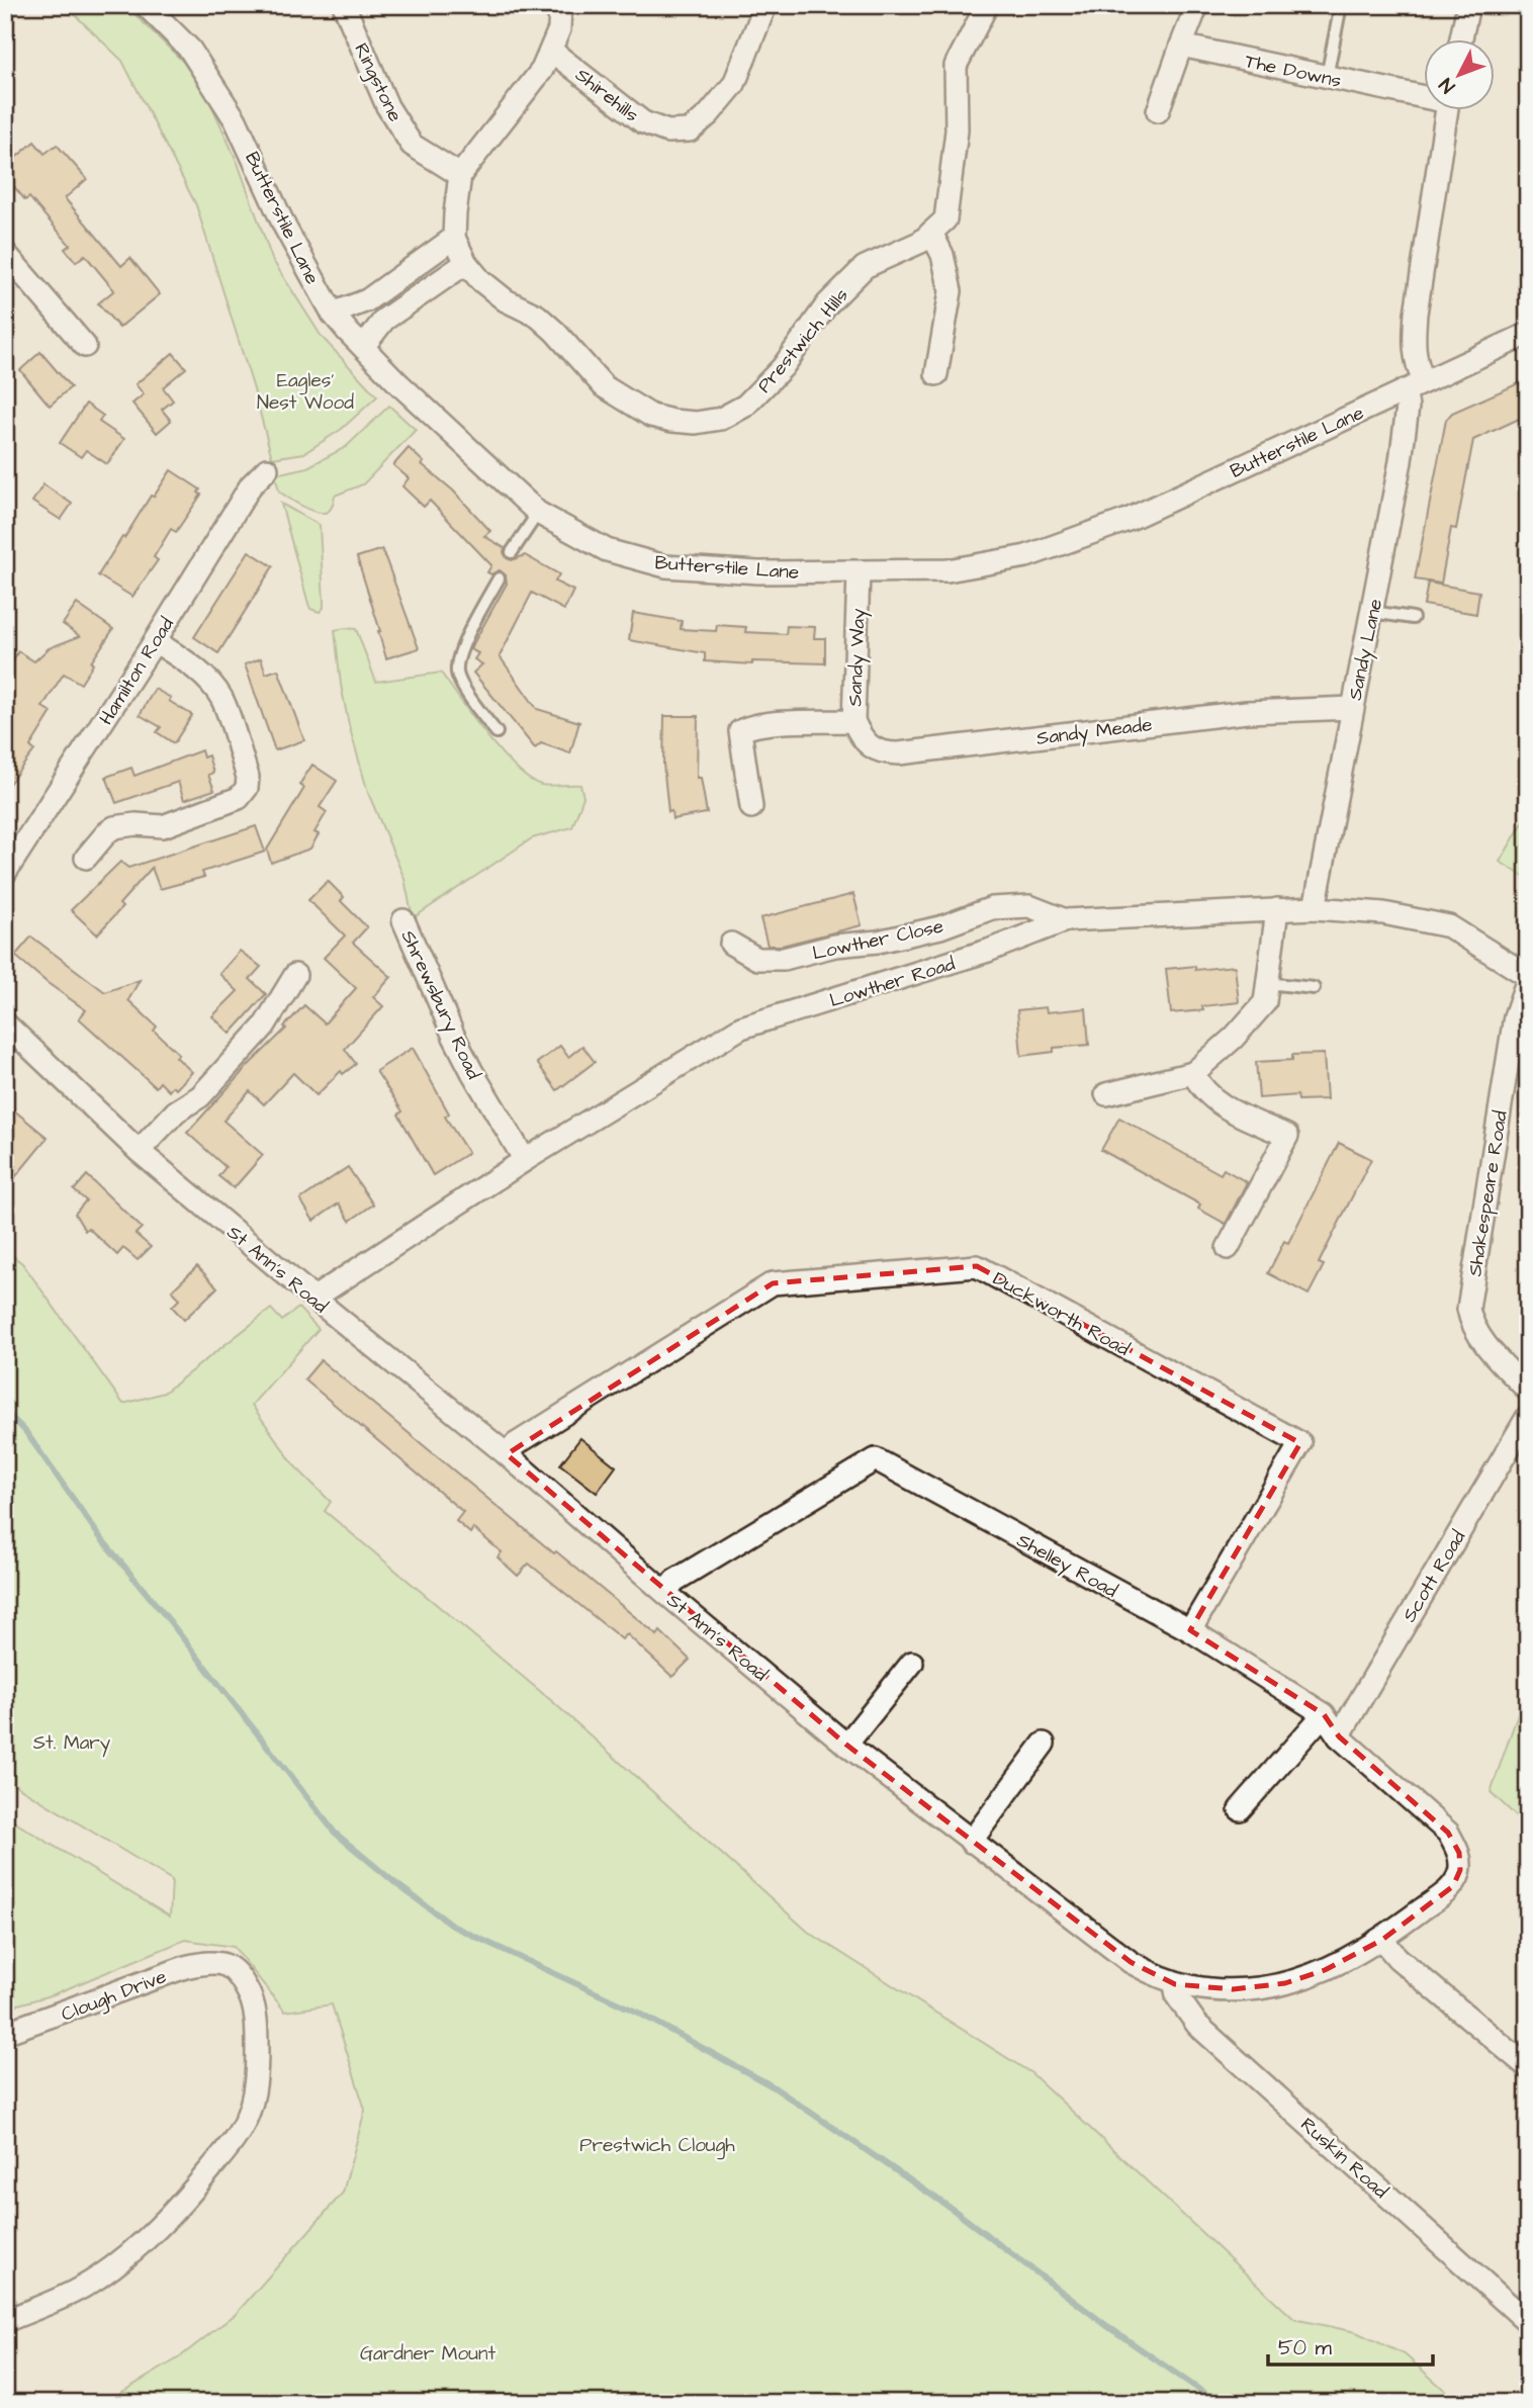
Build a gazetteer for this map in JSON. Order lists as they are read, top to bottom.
{
  "streets": {
    "street": [
      "The Downs",
      "Ringstone",
      "Shirehills",
      "Butterstile Lane",
      "Prestwich Hills",
      "Sandy Lane",
      "Sandy Way",
      "Hamilton Road",
      "Sandy Meade",
      "Lowther Close",
      "Lowther Road",
      "Shrewsbury Road",
      "Shakespeare Road",
      "St Ann's Road",
      "Duckworth Road",
      "Shelley Road",
      "Scott Road",
      "Clough Drive",
      "Ruskin Road"
    ]
  },
  "crossings": [
    ["Ringstone", "Prestwich Hills"],
    ["Butterstile Lane", "Sandy Lane"],
    ["Butterstile Lane", "Sandy Way"],
    ["Sandy Lane", "Sandy Meade"],
    ["Sandy Lane", "Lowther Road"],
    ["Sandy Way", "Sandy Meade"],
    ["Lowther Close", "Lowther Road"],
    ["Lowther Road", "Shrewsbury Road"],
    ["Lowther Road", "Shakespeare Road"],
    ["Lowther Road", "St Ann's Road"],
    ["St Ann's Road", "Duckworth Road"],
    ["St Ann's Road", "Shelley Road"],
    ["St Ann's Road", "Ruskin Road"],
    ["Duckworth Road", "Shelley Road"],
    ["Shelley Road", "Scott Road"]
  ],
  "parks": [
    "Eagles' Nest Wood",
    "St. Mary",
    "Prestwich Clough",
    "Gardner Mount"
  ],
  "scale_bar": "50 m",
  "north": "bottom left"
}
